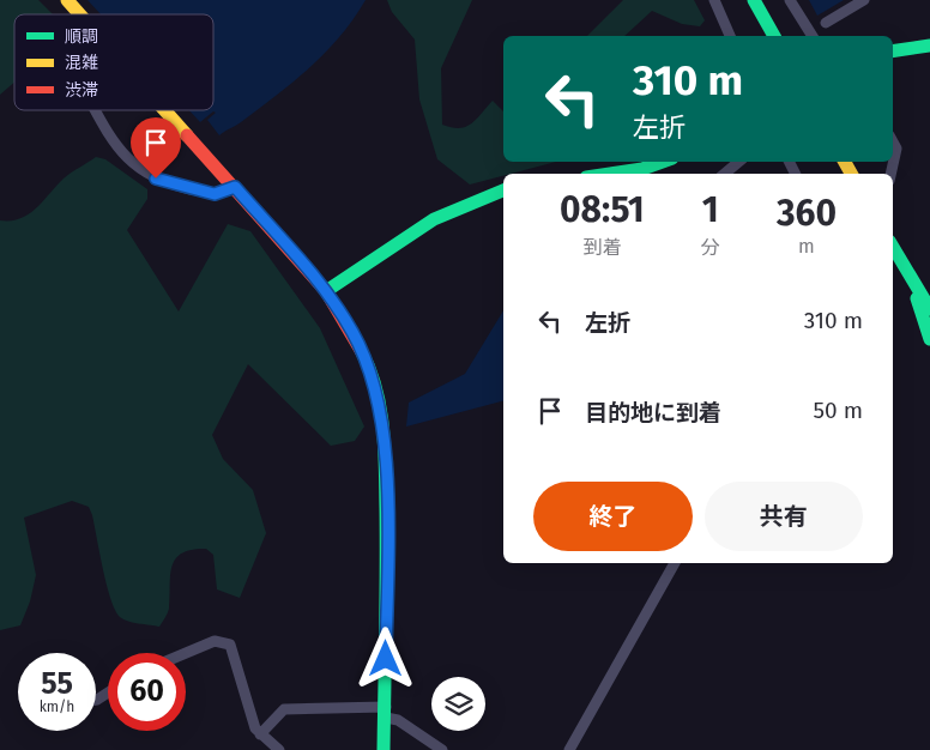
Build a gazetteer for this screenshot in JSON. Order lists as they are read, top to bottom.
{
  "legend": ["順調", "混雑", "渋滞"],
  "page": {
    "turn": ["310 m", "左折"],
    "eta": [
      "08:51",
      "到着",
      "1",
      "分",
      "360",
      "m"
    ],
    "list": [
      {
        "name": "左折",
        "value": "310 m"
      },
      {
        "name": "目的地に到着",
        "value": "50 m"
      }
    ],
    "buttons": ["終了", "共有"],
    "speed": "55 km/h",
    "limit": "60"
  }
}
